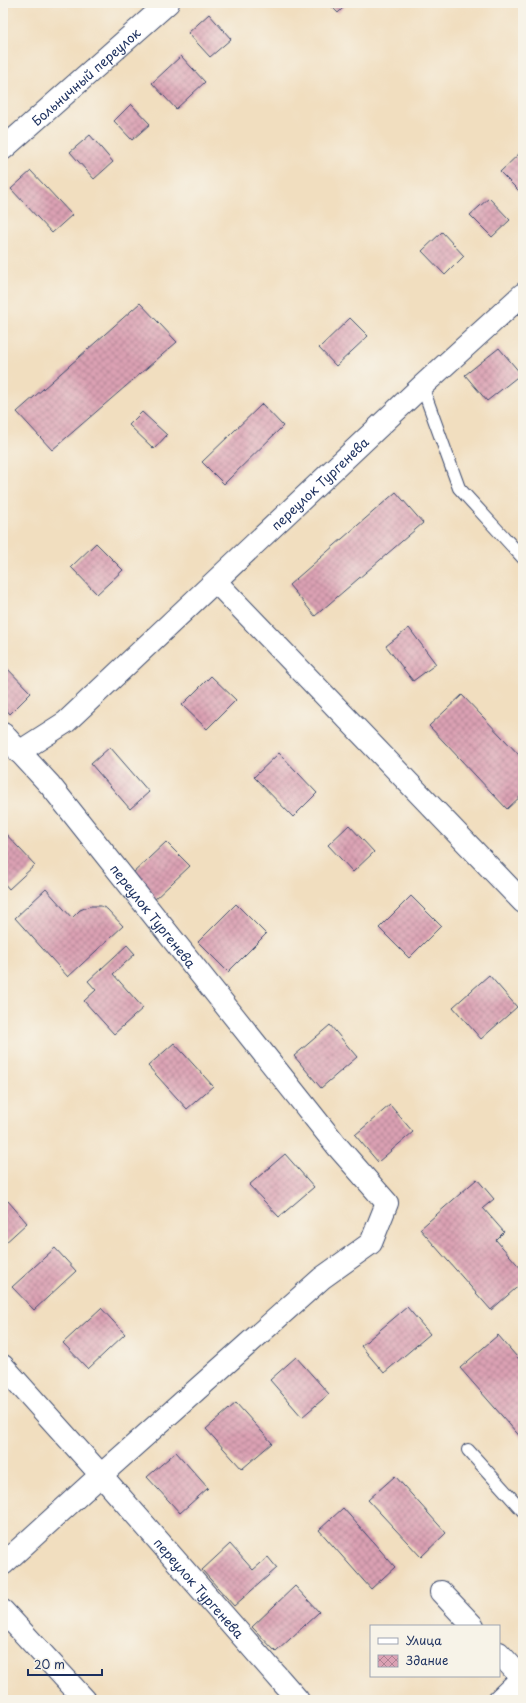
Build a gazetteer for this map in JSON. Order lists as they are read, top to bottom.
{
  "streets": {
    "street": ["Больничный переулок", "переулок Тургенева"]
  },
  "legend": ["Улица", "Здание"],
  "scale_bar": "20 m"
}
